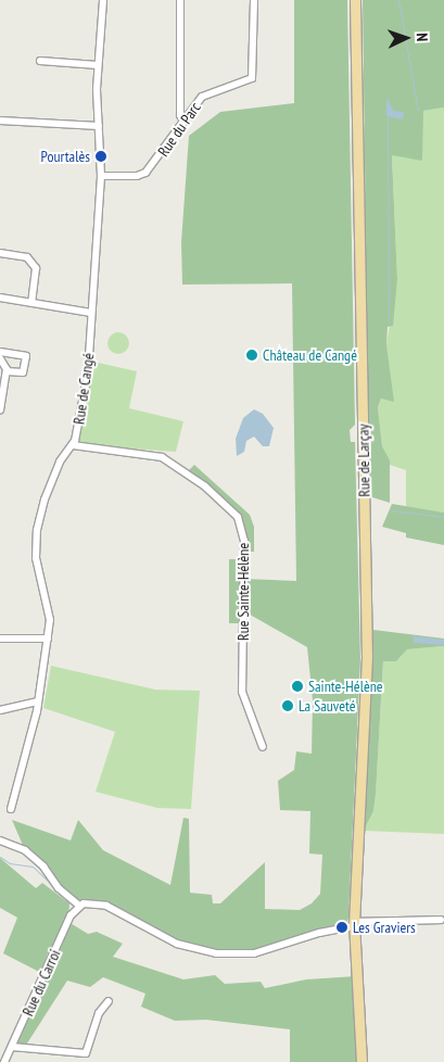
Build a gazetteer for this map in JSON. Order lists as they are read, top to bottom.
{
  "streets": {
    "main road": ["Rue de Larçay"],
    "street": [
      "Rue du Parc",
      "Rue de Cangé",
      "Rue Sainte-Hélène",
      "Rue du Carroi"
    ]
  },
  "crossings": [
    ["Rue du Parc", "Rue de Cangé"],
    ["Rue de Cangé", "Rue Sainte-Hélène"]
  ],
  "places": [
    "Pourtalès",
    "Château de Cangé",
    "Sainte-Hélène",
    "La Sauveté",
    "Les Graviers"
  ],
  "north": "right"
}
